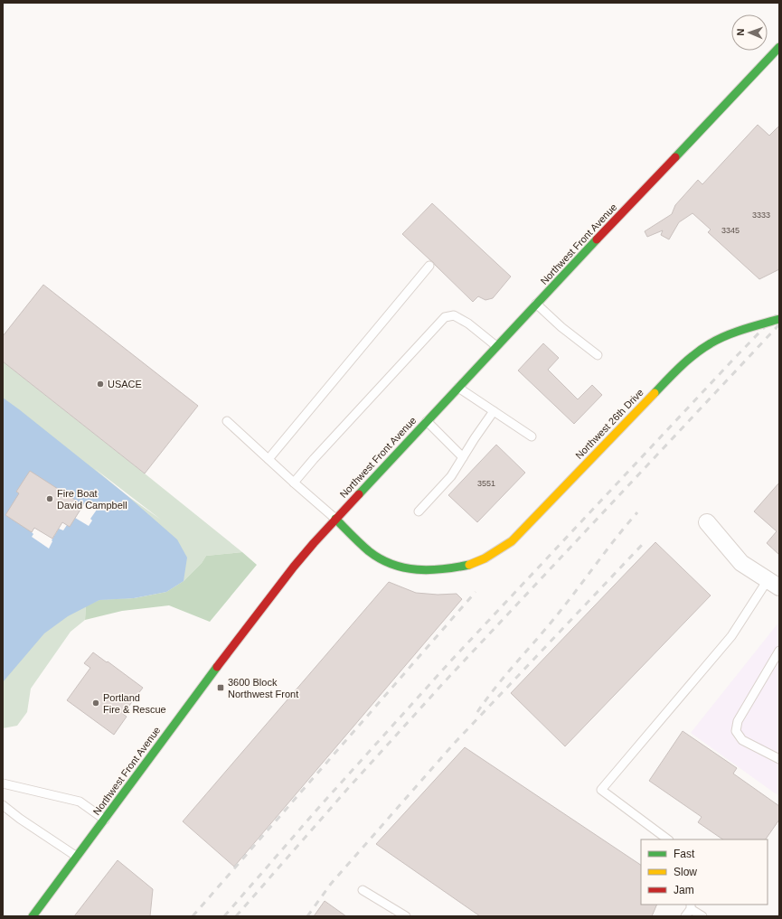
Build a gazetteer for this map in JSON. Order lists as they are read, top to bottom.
{
  "streets": {
    "main road": ["Northwest Front Avenue", "Northwest 26th Drive"]
  },
  "crossings": [
    ["Northwest Front Avenue", "Northwest 26th Drive"]
  ],
  "places": {
    "other": ["USACE", "Fire Boat David Campbell", "Portland Fire & Rescue"],
    "transit": ["3600 Block Northwest Front"]
  },
  "house_numbers": ["3333", "3345", "3551"],
  "legend": ["Fast", "Slow", "Jam"],
  "north": "left"
}
